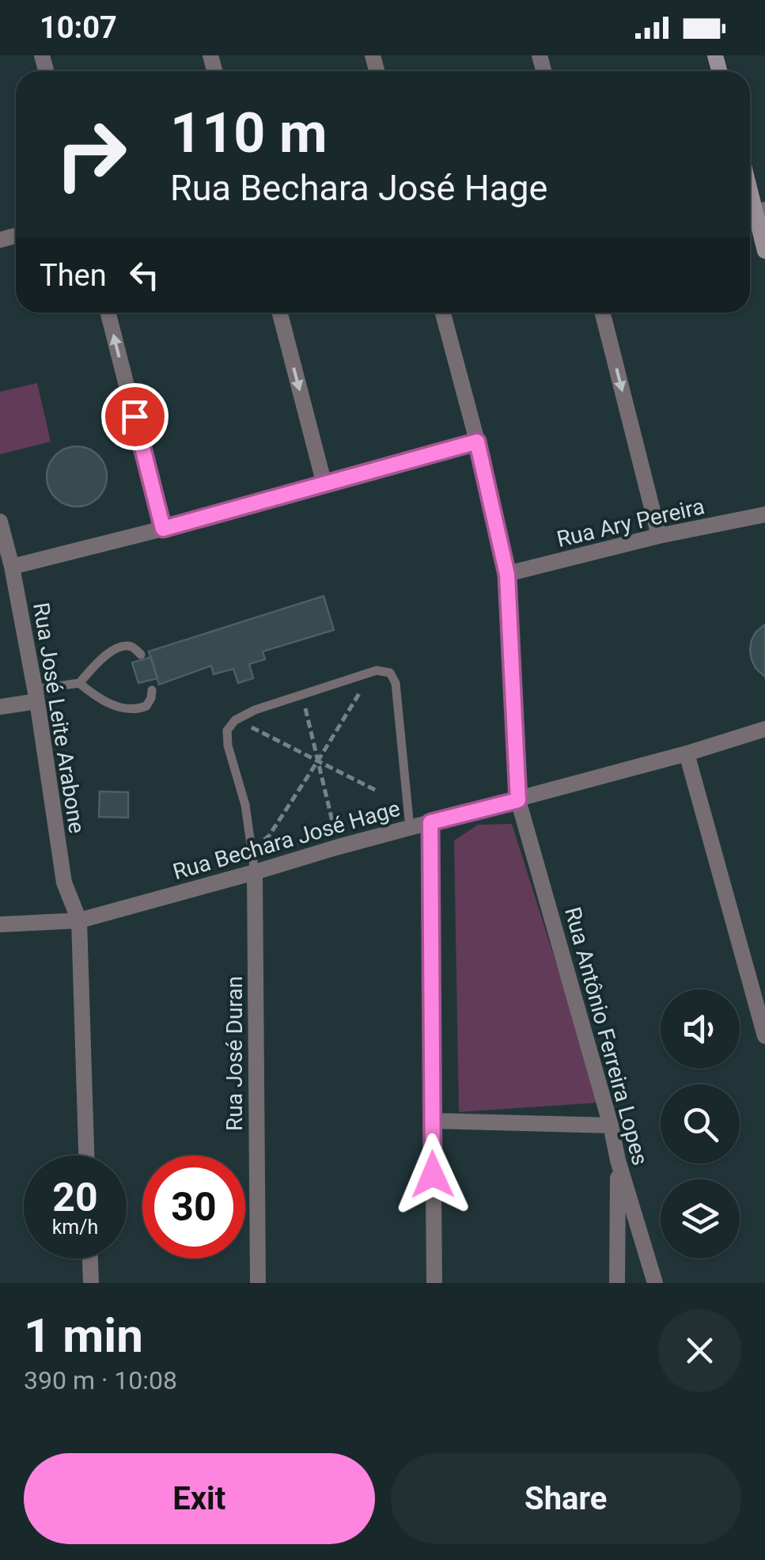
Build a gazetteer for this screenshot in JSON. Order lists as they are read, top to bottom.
{
  "streets": {
    "street": [
      "Rua Ary Pereira",
      "Rua José Leite Arabone",
      "Rua Bechara José Hage",
      "Rua Antônio Ferreira Lopes",
      "Rua José Duran"
    ]
  },
  "crossings": [
    ["Rua Ary Pereira", "Rua Antônio Ferreira Lopes"],
    ["Rua José Leite Arabone", "Rua Bechara José Hage"],
    ["Rua Bechara José Hage", "Rua Antônio Ferreira Lopes"],
    ["Rua Bechara José Hage", "Rua José Duran"]
  ],
  "page": {
    "status": "10:07",
    "turn": ["110 m", "Rua Bechara José Hage"],
    "then": "Then",
    "speed": "20 km/h",
    "limit": "30",
    "heading": ["1 min", "390 m · 10:08"],
    "buttons": ["Exit", "Share"]
  }
}
